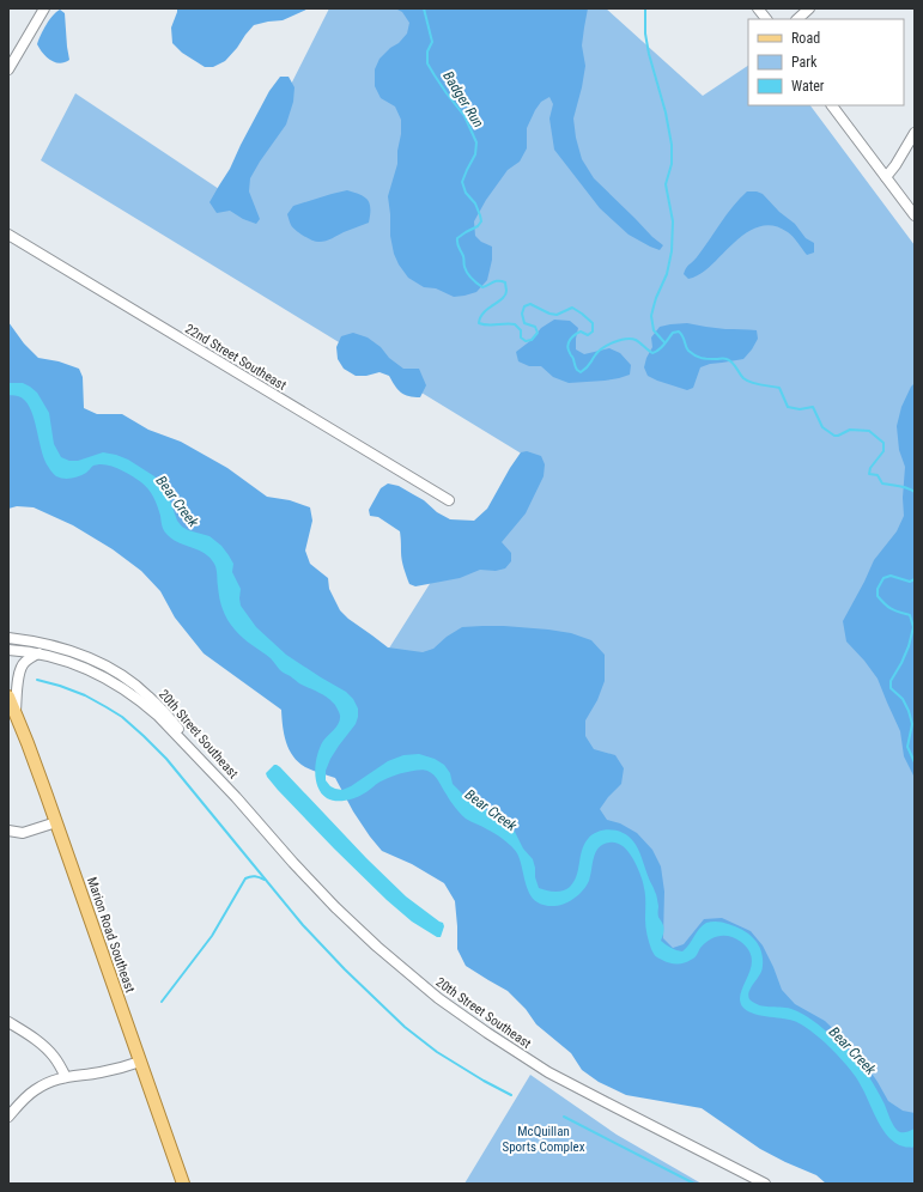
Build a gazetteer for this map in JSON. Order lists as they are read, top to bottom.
{
  "streets": {
    "main road": ["Marion Road Southeast"],
    "street": ["22nd Street Southeast", "20th Street Southeast"]
  },
  "water": ["Badger Run", "Bear Creek"],
  "parks": ["McQuillan Sports Complex"],
  "legend": ["Road", "Park", "Water"]
}
